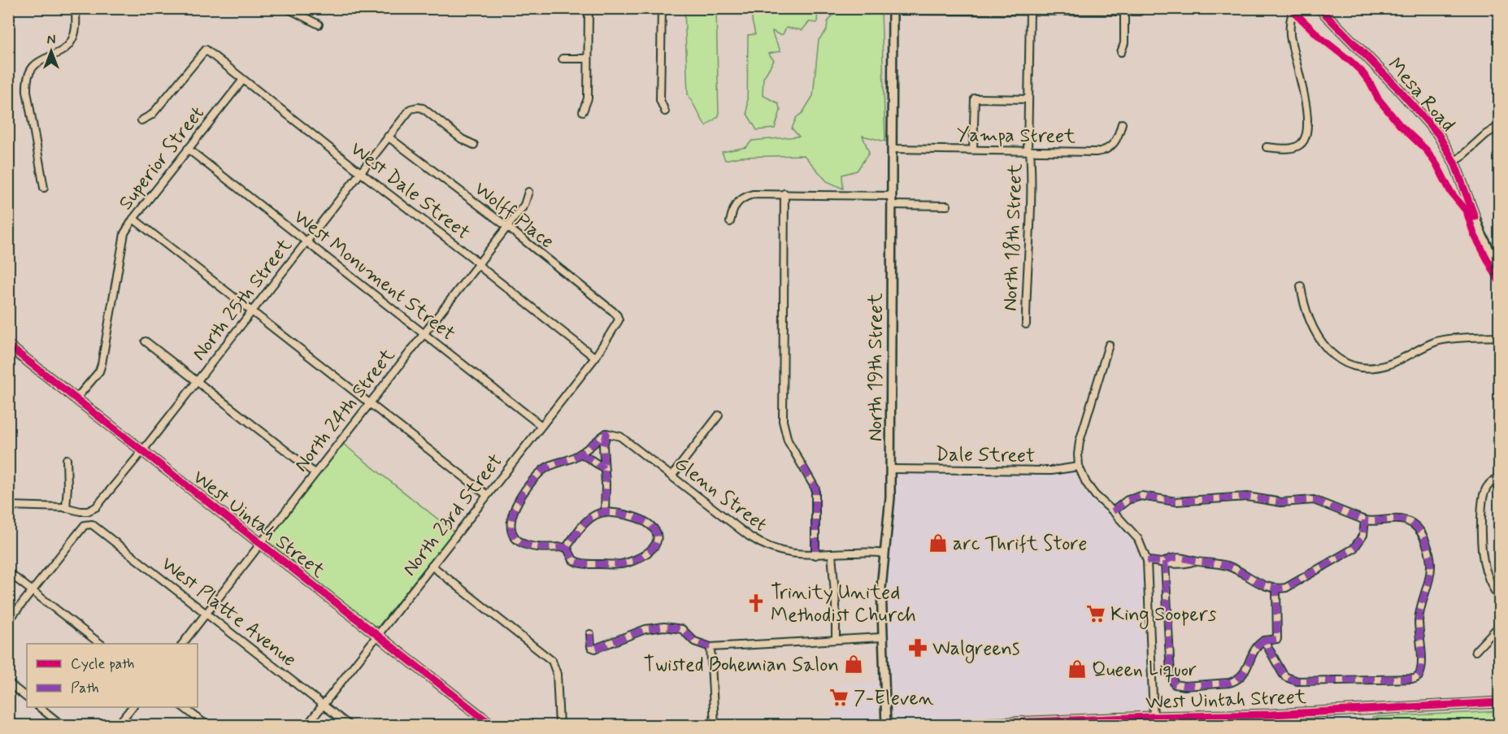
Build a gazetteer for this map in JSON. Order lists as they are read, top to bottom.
{
  "streets": {
    "main road": ["Mesa Road", "West Uintah Street"],
    "street": [
      "Yampa Street",
      "Superior Street",
      "West Dale Street",
      "Wolff Place",
      "North 18th Street",
      "West Monument Street",
      "North 25th Street",
      "North 19th Street",
      "North 24th Street",
      "Dale Street",
      "Glenn Street",
      "North 23rd Street",
      "West Platte Avenue"
    ]
  },
  "crossings": [
    ["Yampa Street", "North 18th Street"],
    ["Yampa Street", "North 19th Street"],
    ["Superior Street", "West Dale Street"],
    ["Superior Street", "West Monument Street"],
    ["Superior Street", "West Uintah Street"],
    ["West Dale Street", "North 25th Street"],
    ["West Dale Street", "North 24th Street"],
    ["West Dale Street", "North 23rd Street"],
    ["Wolff Place", "North 25th Street"],
    ["Wolff Place", "North 24th Street"],
    ["Wolff Place", "North 23rd Street"],
    ["West Monument Street", "North 25th Street"],
    ["West Monument Street", "North 24th Street"],
    ["West Monument Street", "North 23rd Street"],
    ["North 25th Street", "West Uintah Street"],
    ["North 19th Street", "Dale Street"],
    ["North 19th Street", "Glenn Street"],
    ["North 24th Street", "West Uintah Street"],
    ["North 24th Street", "West Platte Avenue"],
    ["North 23rd Street", "West Uintah Street"],
    ["North 23rd Street", "West Platte Avenue"]
  ],
  "places": {
    "shop": ["arc Thrift Store", "Twisted Bohemian Salon", "Queen Liquor"],
    "church": ["Trinity United Methodist Church"],
    "supermarket": ["King Soopers", "7-Eleven"],
    "pharmacy": ["Walgreens"]
  },
  "legend": ["Cycle path", "Path"],
  "north": "top"
}
